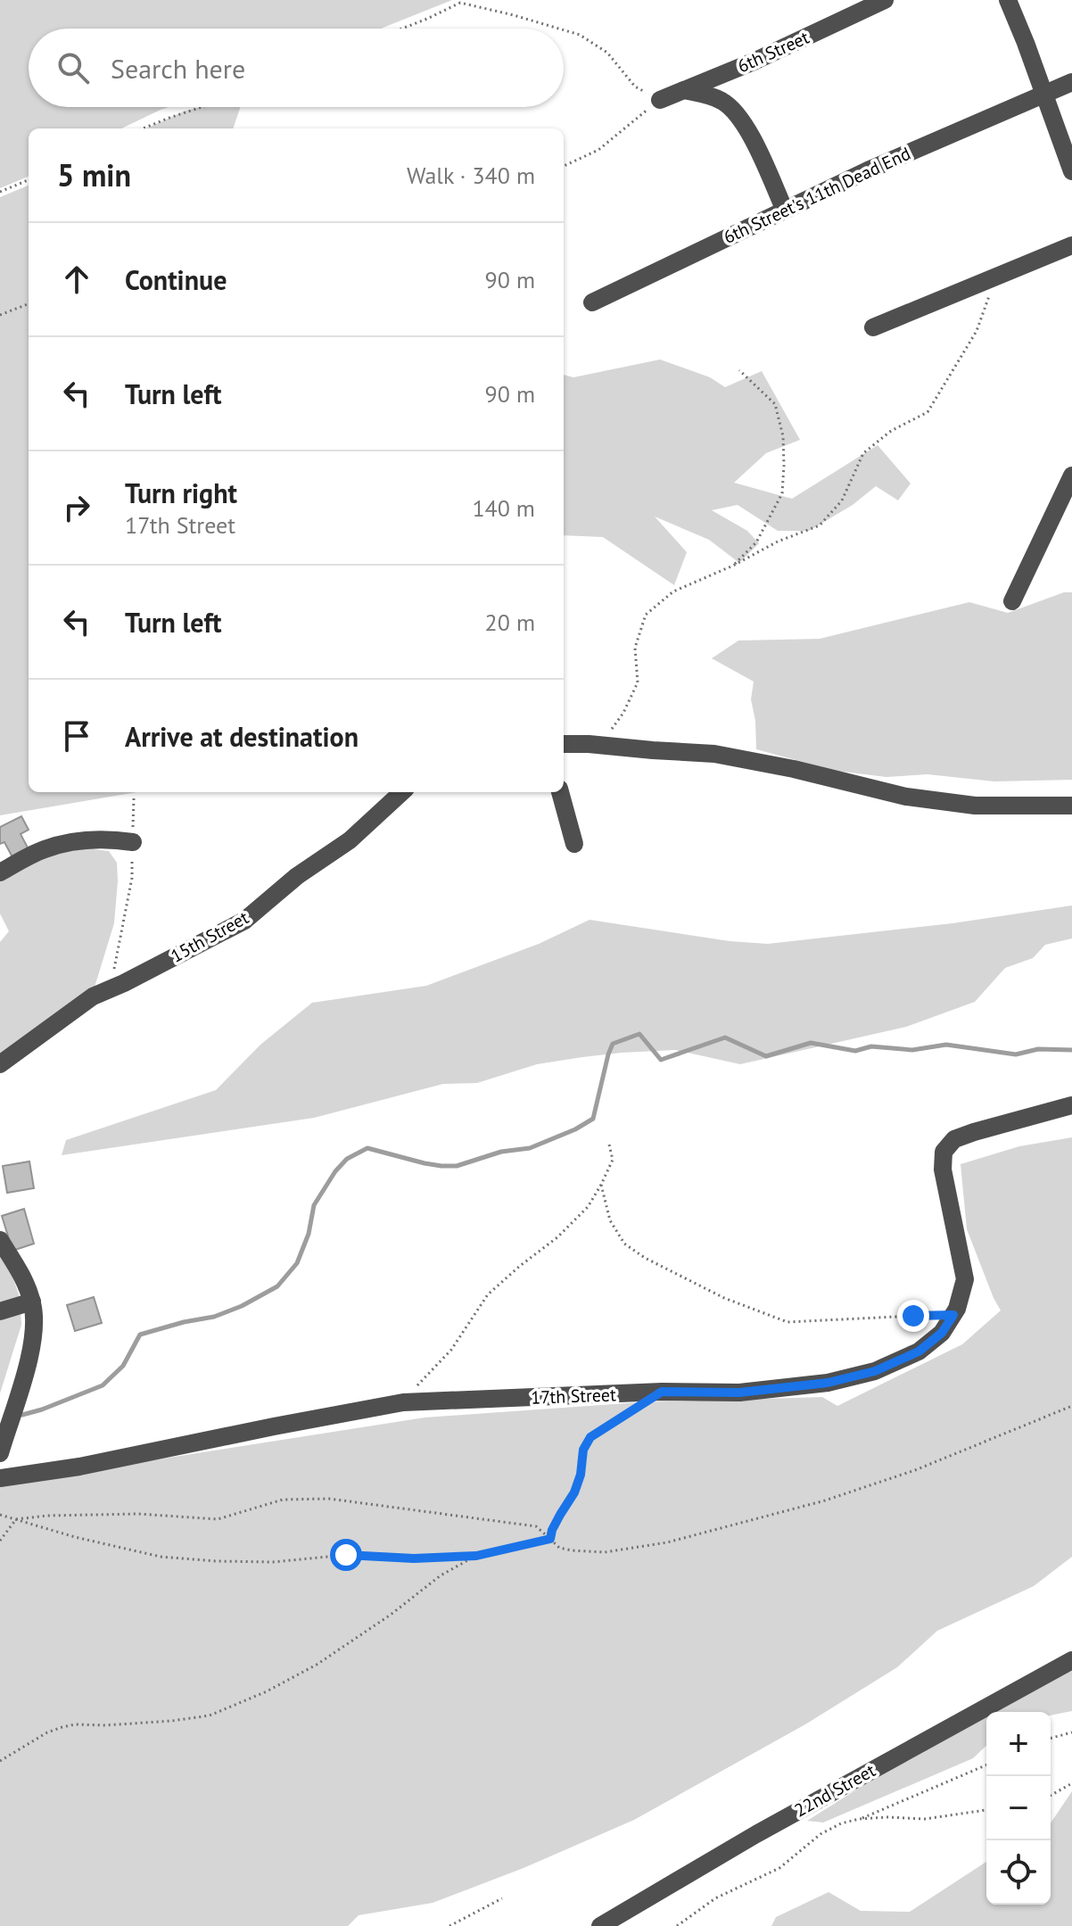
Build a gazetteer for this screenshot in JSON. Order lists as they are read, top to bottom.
{
  "streets": {
    "street": [
      "6th Street",
      "6th Street's 11th Dead End",
      "15th Street",
      "17th Street",
      "22nd Street"
    ]
  },
  "page": {
    "search": "Search here",
    "heading": ["5 min", "Walk · 340 m"],
    "list": [
      ["Continue", "90 m"],
      ["Turn left", "90 m"],
      ["Turn right", "17th Street", "140 m"],
      ["Turn left", "20 m"],
      "Arrive at destination"
    ],
    "map_buttons": ["+", "−"]
  }
}
